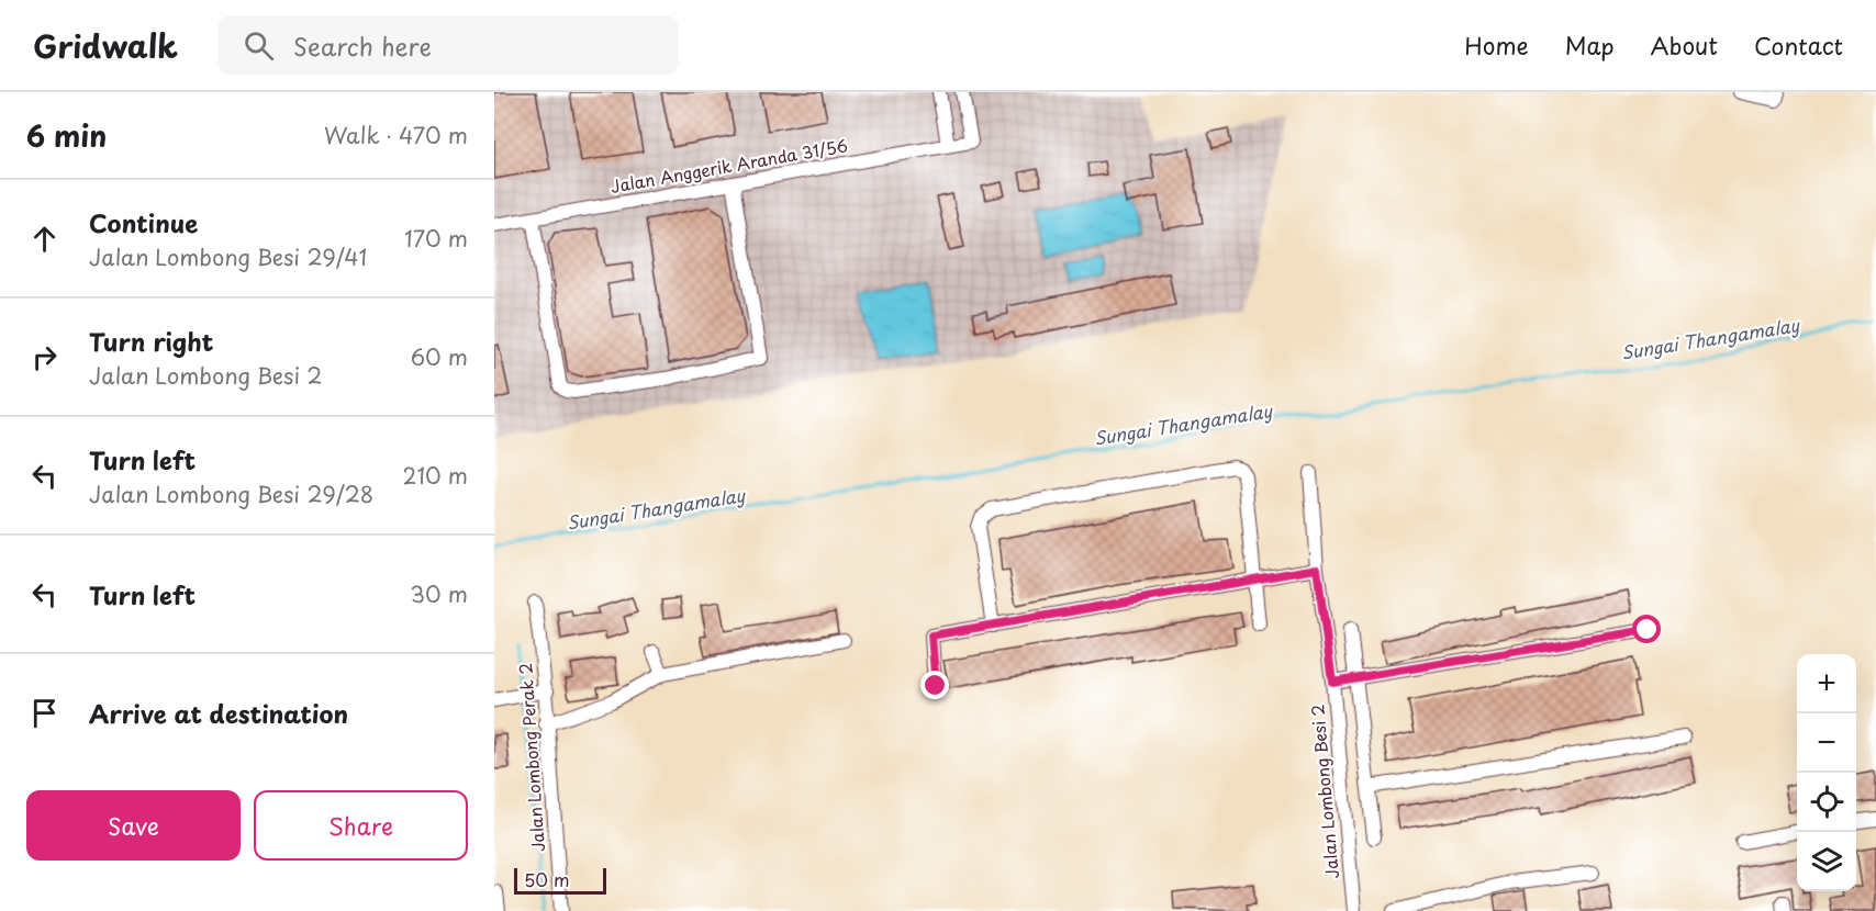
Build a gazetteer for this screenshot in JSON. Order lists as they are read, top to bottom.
{
  "streets": {
    "street": ["Jalan Anggerik Aranda 31/56", "Jalan Lombong Perak 2", "Jalan Lombong Besi 2"]
  },
  "water": ["Sungai Thangamalay"],
  "scale_bar": "50 m",
  "page": {
    "header": "Gridwalk",
    "search": "Search here",
    "nav": [
      "Home",
      "Map",
      "About",
      "Contact"
    ],
    "heading": ["6 min", "Walk · 470 m"],
    "list": [
      ["Continue", "Jalan Lombong Besi 29/41", "170 m"],
      ["Turn right", "Jalan Lombong Besi 2", "60 m"],
      ["Turn left", "Jalan Lombong Besi 29/28", "210 m"],
      ["Turn left", "30 m"],
      "Arrive at destination"
    ],
    "map_buttons": ["+", "−"],
    "buttons": ["Save", "Share"],
    "scale": "50 m"
  }
}
